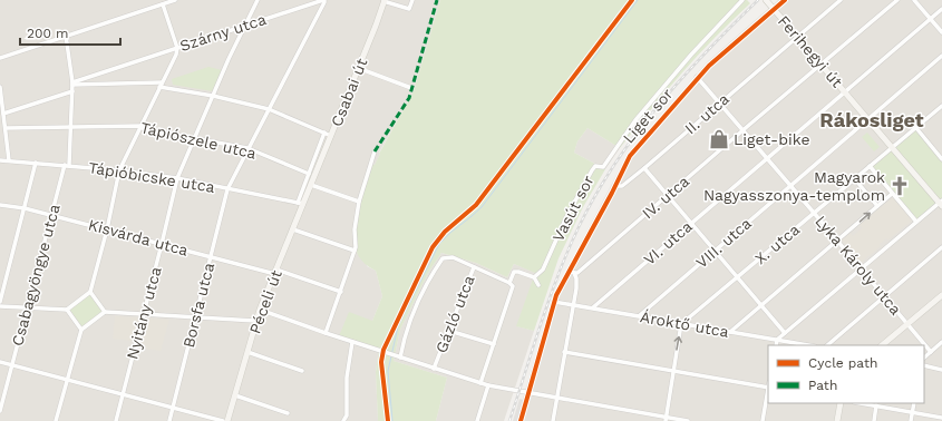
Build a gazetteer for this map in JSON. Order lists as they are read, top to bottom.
{
  "streets": {
    "main road": ["Ferihegyi út", "Csabai út", "Péceli út"],
    "street": [
      "Szárny utca",
      "II. utca",
      "Liget sor",
      "Tápiószele utca",
      "Tápióbicske utca",
      "IV. utca",
      "Vasút sor",
      "Kisvárda utca",
      "VI. utca",
      "VIII. utca",
      "X. utca",
      "Lyka Károly utca",
      "Csabagyöngye utca",
      "Borsfa utca",
      "Nyitány utca",
      "Gázló utca",
      "Ároktő utca"
    ]
  },
  "crossings": [
    ["Szárny utca", "Csabagyöngye utca"],
    ["Szárny utca", "Borsfa utca"],
    ["Szárny utca", "Nyitány utca"],
    ["Ferihegyi út", "II. utca"],
    ["Ferihegyi út", "Liget sor"],
    ["Ferihegyi út", "IV. utca"],
    ["Ferihegyi út", "VI. utca"],
    ["Ferihegyi út", "VIII. utca"],
    ["Ferihegyi út", "X. utca"],
    ["Csabai út", "Tápiószele utca"],
    ["Csabai út", "Tápióbicske utca"],
    ["Csabai út", "Péceli út"],
    ["II. utca", "Liget sor"],
    ["II. utca", "Lyka Károly utca"],
    ["Liget sor", "IV. utca"],
    ["Liget sor", "Lyka Károly utca"],
    ["Liget sor", "Ároktő utca"],
    ["Tápiószele utca", "Csabagyöngye utca"],
    ["Tápiószele utca", "Borsfa utca"],
    ["Tápiószele utca", "Nyitány utca"],
    ["Tápióbicske utca", "Csabagyöngye utca"],
    ["Tápióbicske utca", "Péceli út"],
    ["Tápióbicske utca", "Borsfa utca"],
    ["Tápióbicske utca", "Nyitány utca"],
    ["IV. utca", "Lyka Károly utca"],
    ["Kisvárda utca", "Csabagyöngye utca"],
    ["Kisvárda utca", "Péceli út"],
    ["Kisvárda utca", "Borsfa utca"],
    ["Kisvárda utca", "Nyitány utca"],
    ["VI. utca", "Lyka Károly utca"],
    ["VI. utca", "Ároktő utca"],
    ["VIII. utca", "Lyka Károly utca"],
    ["VIII. utca", "Ároktő utca"],
    ["X. utca", "Lyka Károly utca"],
    ["X. utca", "Ároktő utca"]
  ],
  "districts": ["Rákosliget"],
  "places": {
    "shop": ["Liget-bike"],
    "church": ["Magyarok Nagyasszonya-templom"]
  },
  "legend": ["Cycle path", "Path"],
  "scale_bar": "200 m"
}
